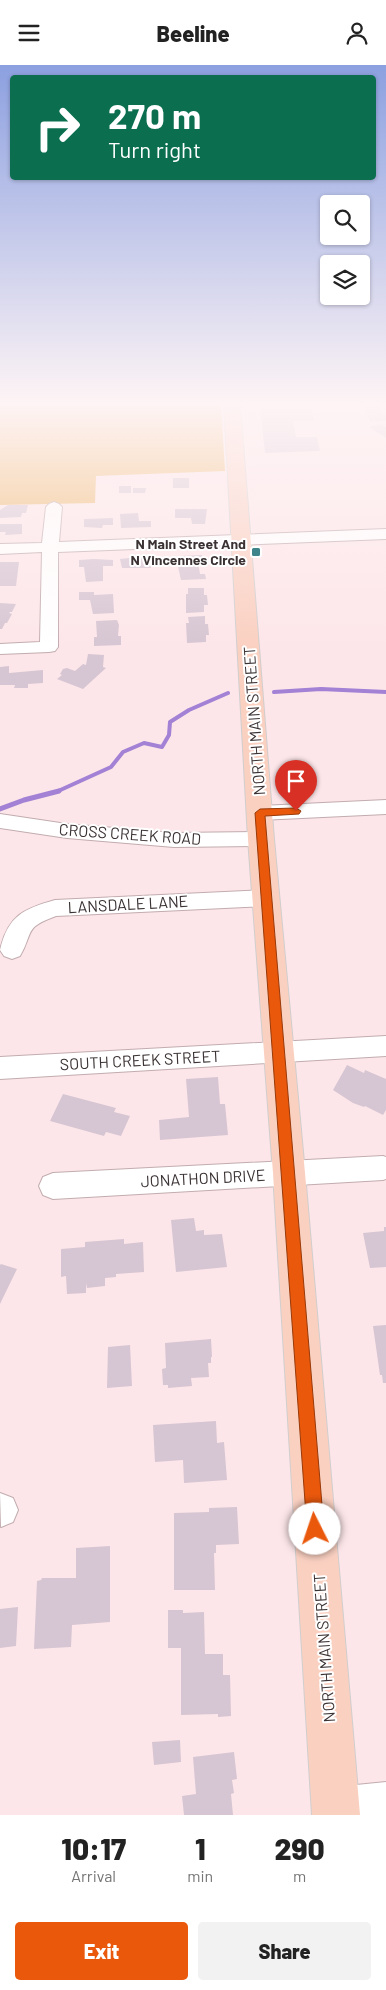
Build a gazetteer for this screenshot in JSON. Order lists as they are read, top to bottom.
{
  "streets": {
    "main road": ["NORTH MAIN STREET"],
    "street": [
      "CROSS CREEK ROAD",
      "LANSDALE LANE",
      "SOUTH CREEK STREET",
      "JONATHON DRIVE"
    ]
  },
  "crossings": [
    ["NORTH MAIN STREET", "CROSS CREEK ROAD"],
    ["NORTH MAIN STREET", "LANSDALE LANE"],
    ["NORTH MAIN STREET", "SOUTH CREEK STREET"],
    ["NORTH MAIN STREET", "JONATHON DRIVE"]
  ],
  "places": {
    "transit": ["N Main Street And N Vincennes Circle"]
  },
  "page": {
    "header": "Beeline",
    "turn": ["270 m", "Turn right"],
    "eta": [
      "10:17",
      "Arrival",
      "1",
      "min",
      "290",
      "m"
    ],
    "buttons": ["Exit", "Share"]
  }
}
